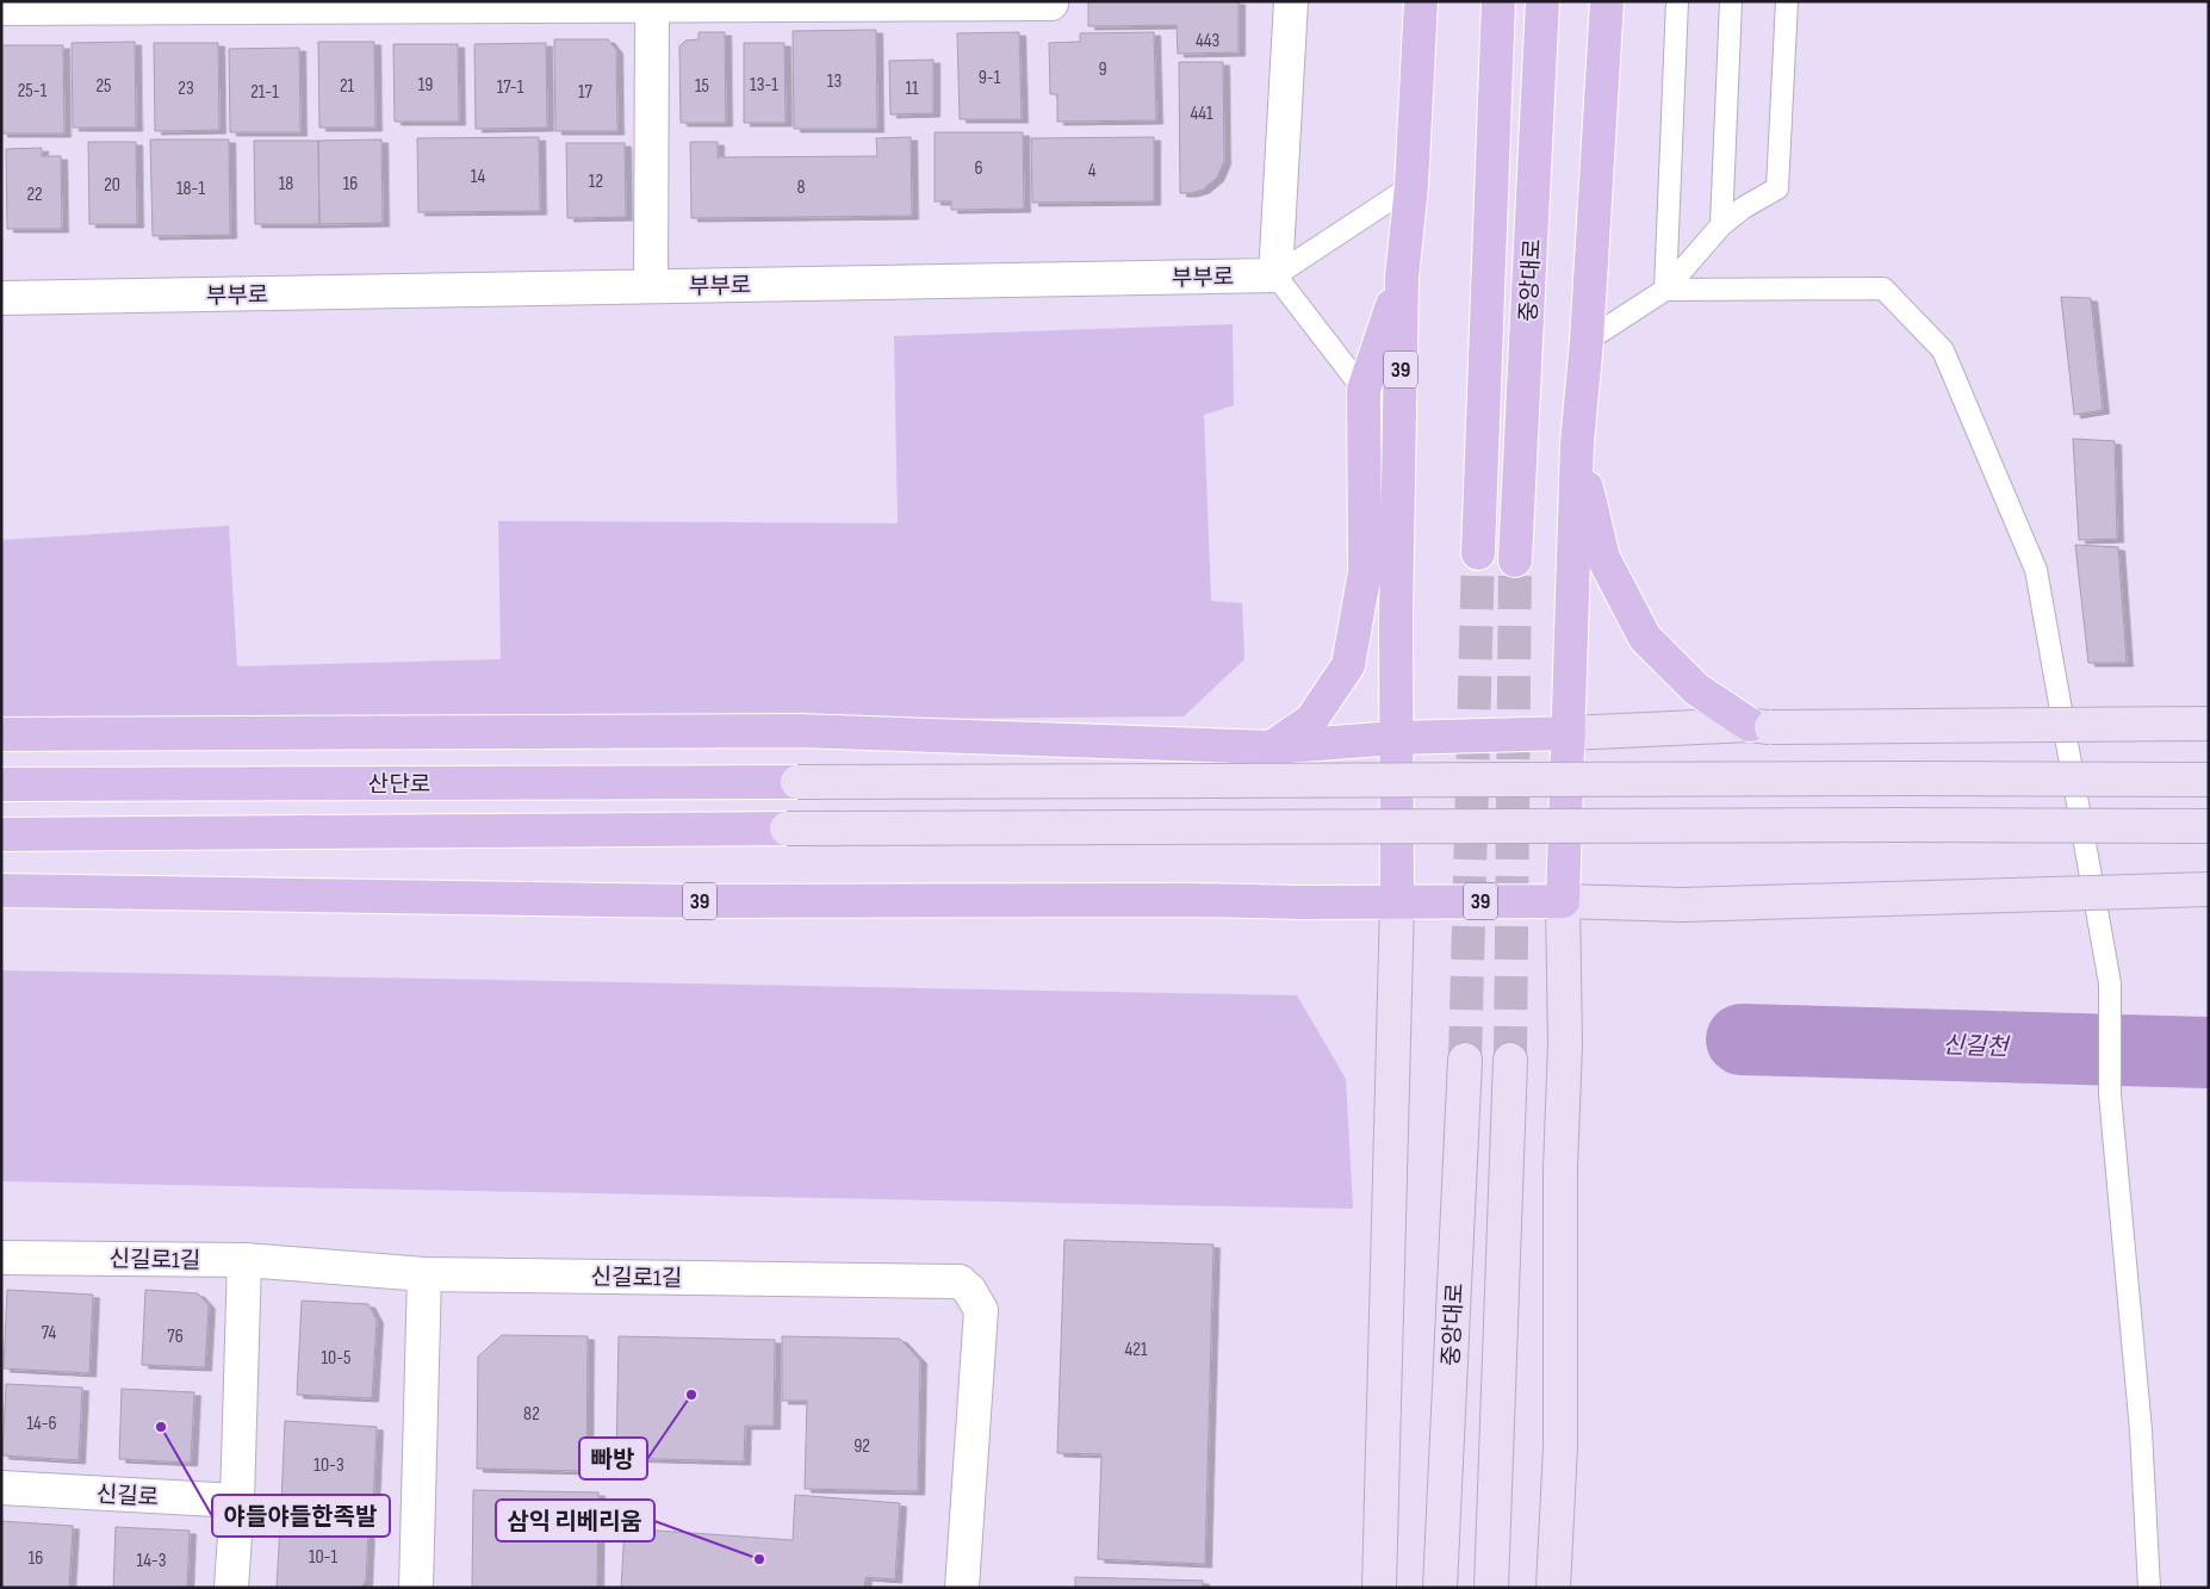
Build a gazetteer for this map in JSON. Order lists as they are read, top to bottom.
{
  "streets": {
    "main road": ["중앙대로", "39", "산단로"],
    "street": ["부부로", "신길로1길", "신길로"]
  },
  "water": ["신길천"],
  "places": ["빠방", "야들야들한족발", "삼익 리베리움"],
  "house_numbers": [
    "443",
    "9",
    "9-1",
    "13",
    "19",
    "13-1",
    "25",
    "21",
    "15",
    "17-1",
    "23",
    "11",
    "25-1",
    "21-1",
    "17",
    "441",
    "6",
    "4",
    "14",
    "12",
    "18",
    "16",
    "20",
    "8",
    "18-1",
    "22",
    "74",
    "76",
    "421",
    "10-5",
    "82",
    "14-6",
    "92",
    "10-3",
    "10-1",
    "16",
    "14-3"
  ]
}
